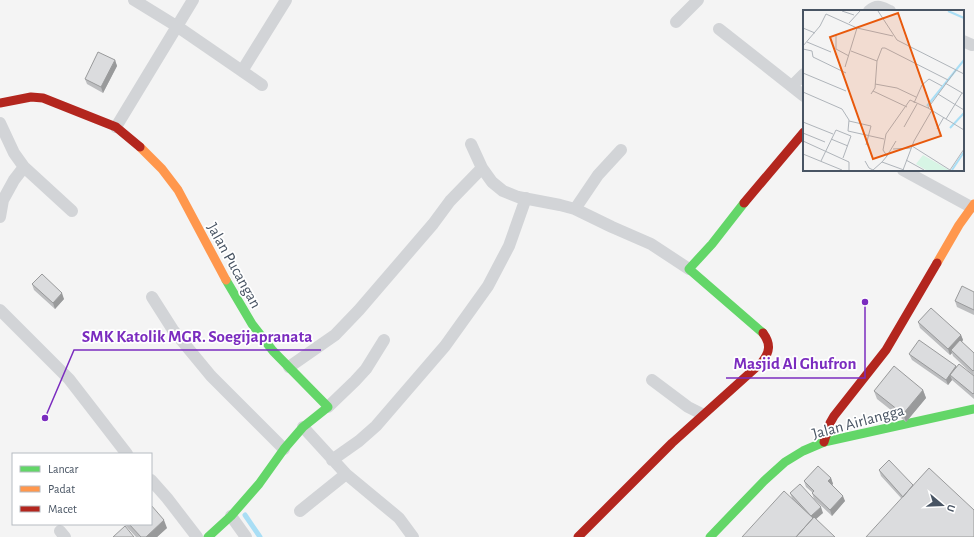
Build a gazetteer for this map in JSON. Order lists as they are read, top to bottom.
{
  "streets": {
    "street": ["Jalan Pucangan", "Jalan Airlangga"]
  },
  "places": ["Masjid Al Ghufron", "SMK Katolik MGR. Soegijapranata"],
  "legend": ["Lancar", "Padat", "Macet"],
  "north": "right"
}
